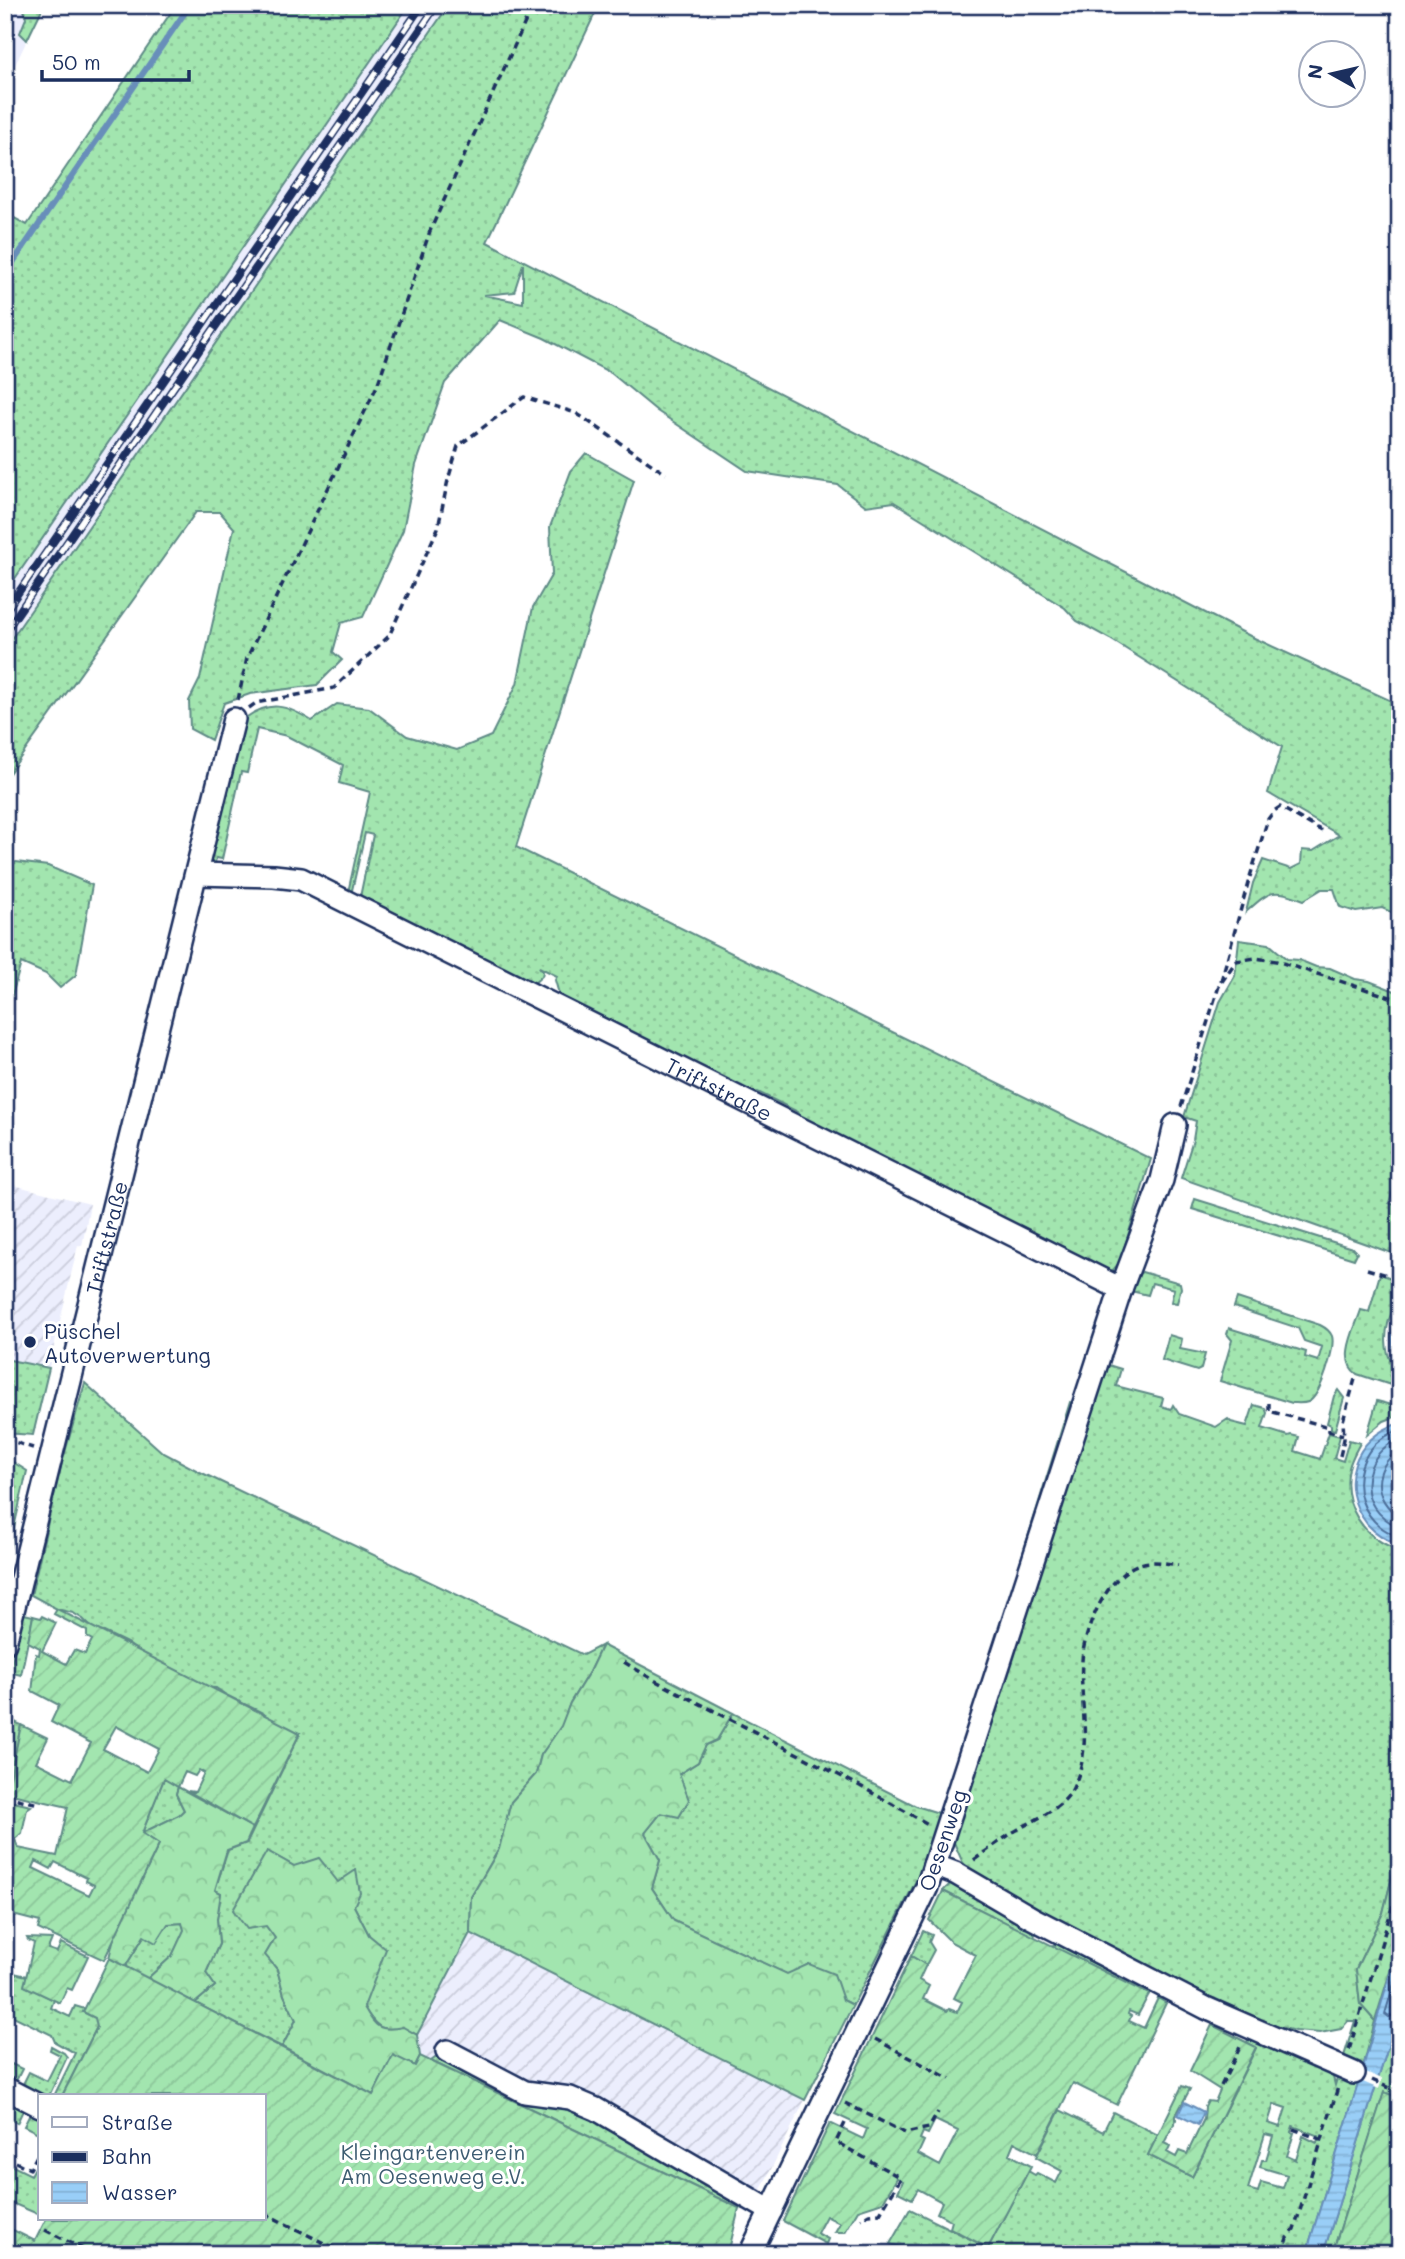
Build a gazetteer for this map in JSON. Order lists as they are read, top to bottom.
{
  "streets": {
    "street": ["Triftstraße", "Oesenweg"]
  },
  "crossings": [
    ["Triftstraße", "Oesenweg"]
  ],
  "parks": ["Kleingartenverein Am Oesenweg e.V."],
  "places": ["Püschel Autoverwertung"],
  "legend": ["Straße", "Bahn", "Wasser"],
  "scale_bar": "50 m",
  "north": "left"
}
